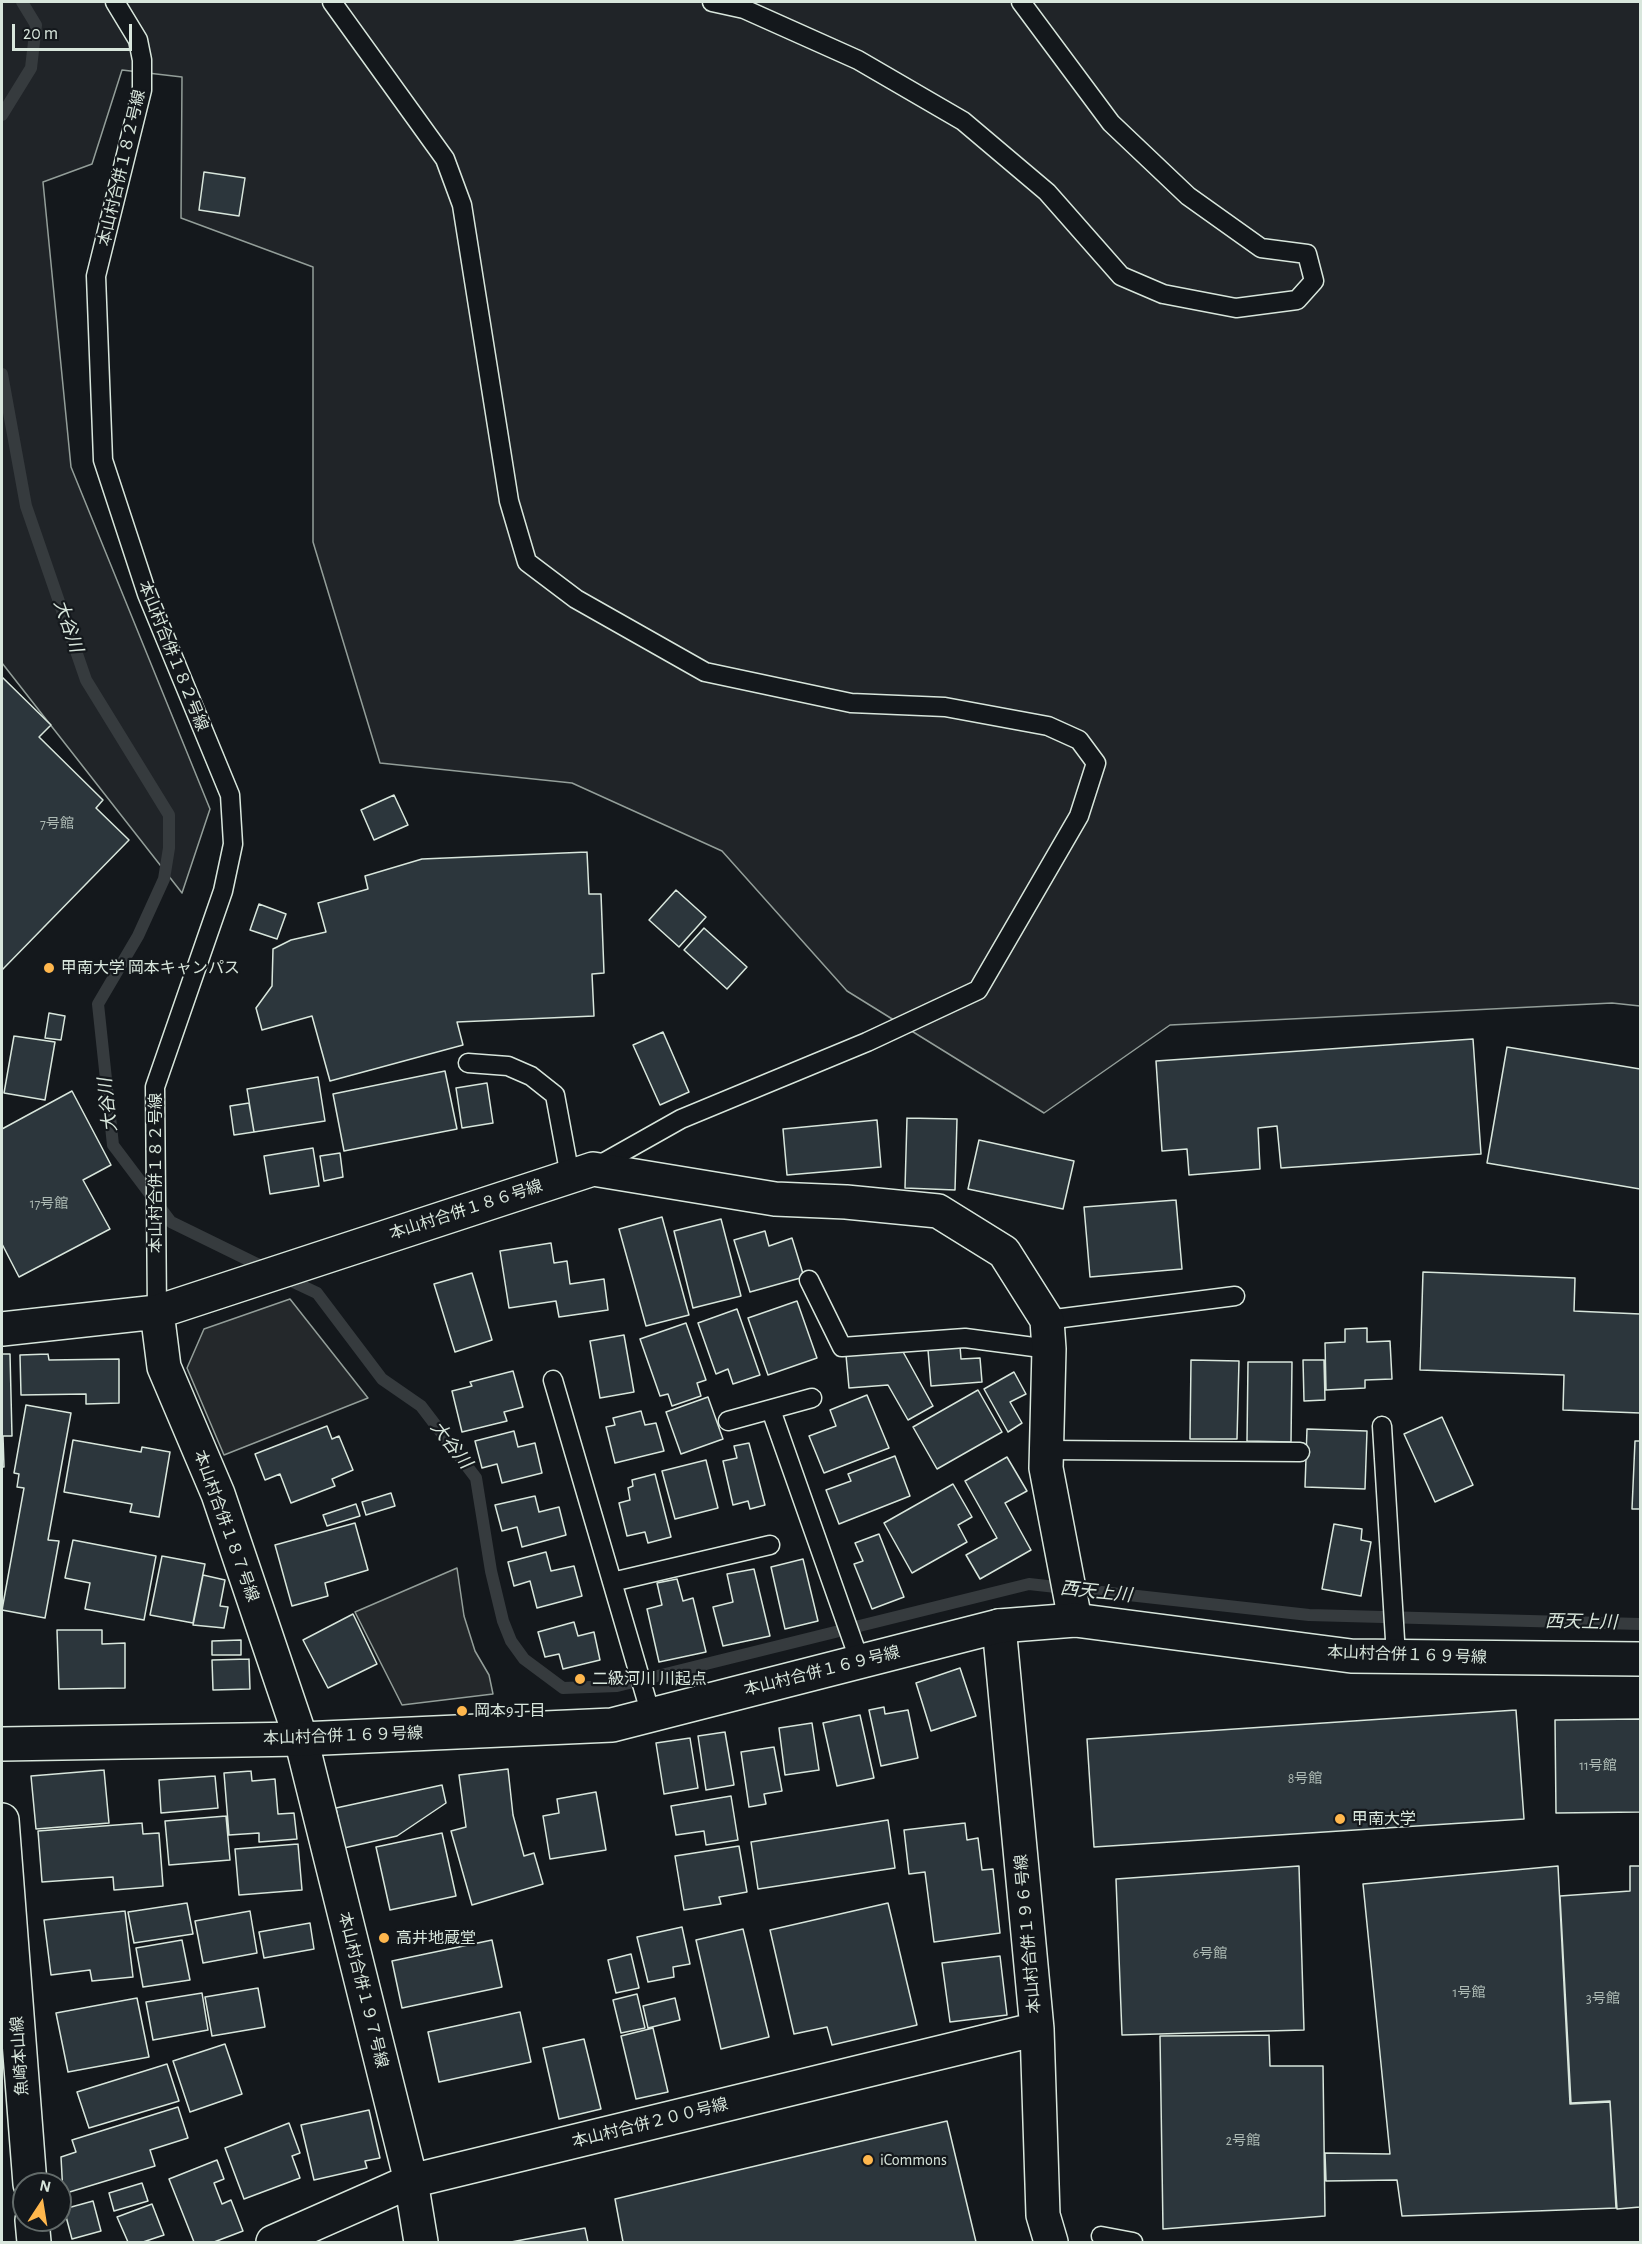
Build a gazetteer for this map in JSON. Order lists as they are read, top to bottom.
{
  "streets": {
    "street": [
      "本山村合併１８６号線",
      "本山村合併１８７号線",
      "本山村合併１６９号線",
      "本山村合併１９６号線",
      "本山村合併１９７号線",
      "魚崎本山線",
      "本山村合併２００号線"
    ],
    "lane": ["本山村合併１８２号線"]
  },
  "crossings": [
    ["本山村合併１８２号線", "本山村合併１８６号線"],
    ["本山村合併１８２号線", "本山村合併１８７号線"],
    ["本山村合併１８６号線", "本山村合併１８７号線"],
    ["本山村合併１８７号線", "本山村合併１６９号線"],
    ["本山村合併１８７号線", "本山村合併１９７号線"],
    ["本山村合併１６９号線", "本山村合併１９６号線"],
    ["本山村合併１６９号線", "本山村合併１９７号線"],
    ["本山村合併１９６号線", "本山村合併２００号線"],
    ["本山村合併１９７号線", "本山村合併２００号線"]
  ],
  "water": ["大谷川", "西天上川"],
  "places": [
    "甲南大学 岡本キャンパス",
    "二級河川 川起点",
    "岡本9丁目",
    "甲南大学",
    "高井地蔵堂",
    "iCommons"
  ],
  "house_numbers": [
    "7号館",
    "17号館",
    "11号館",
    "8号館",
    "6号館",
    "1号館",
    "3号館",
    "2号館"
  ],
  "scale_bar": "20 m",
  "north": "top"
}
